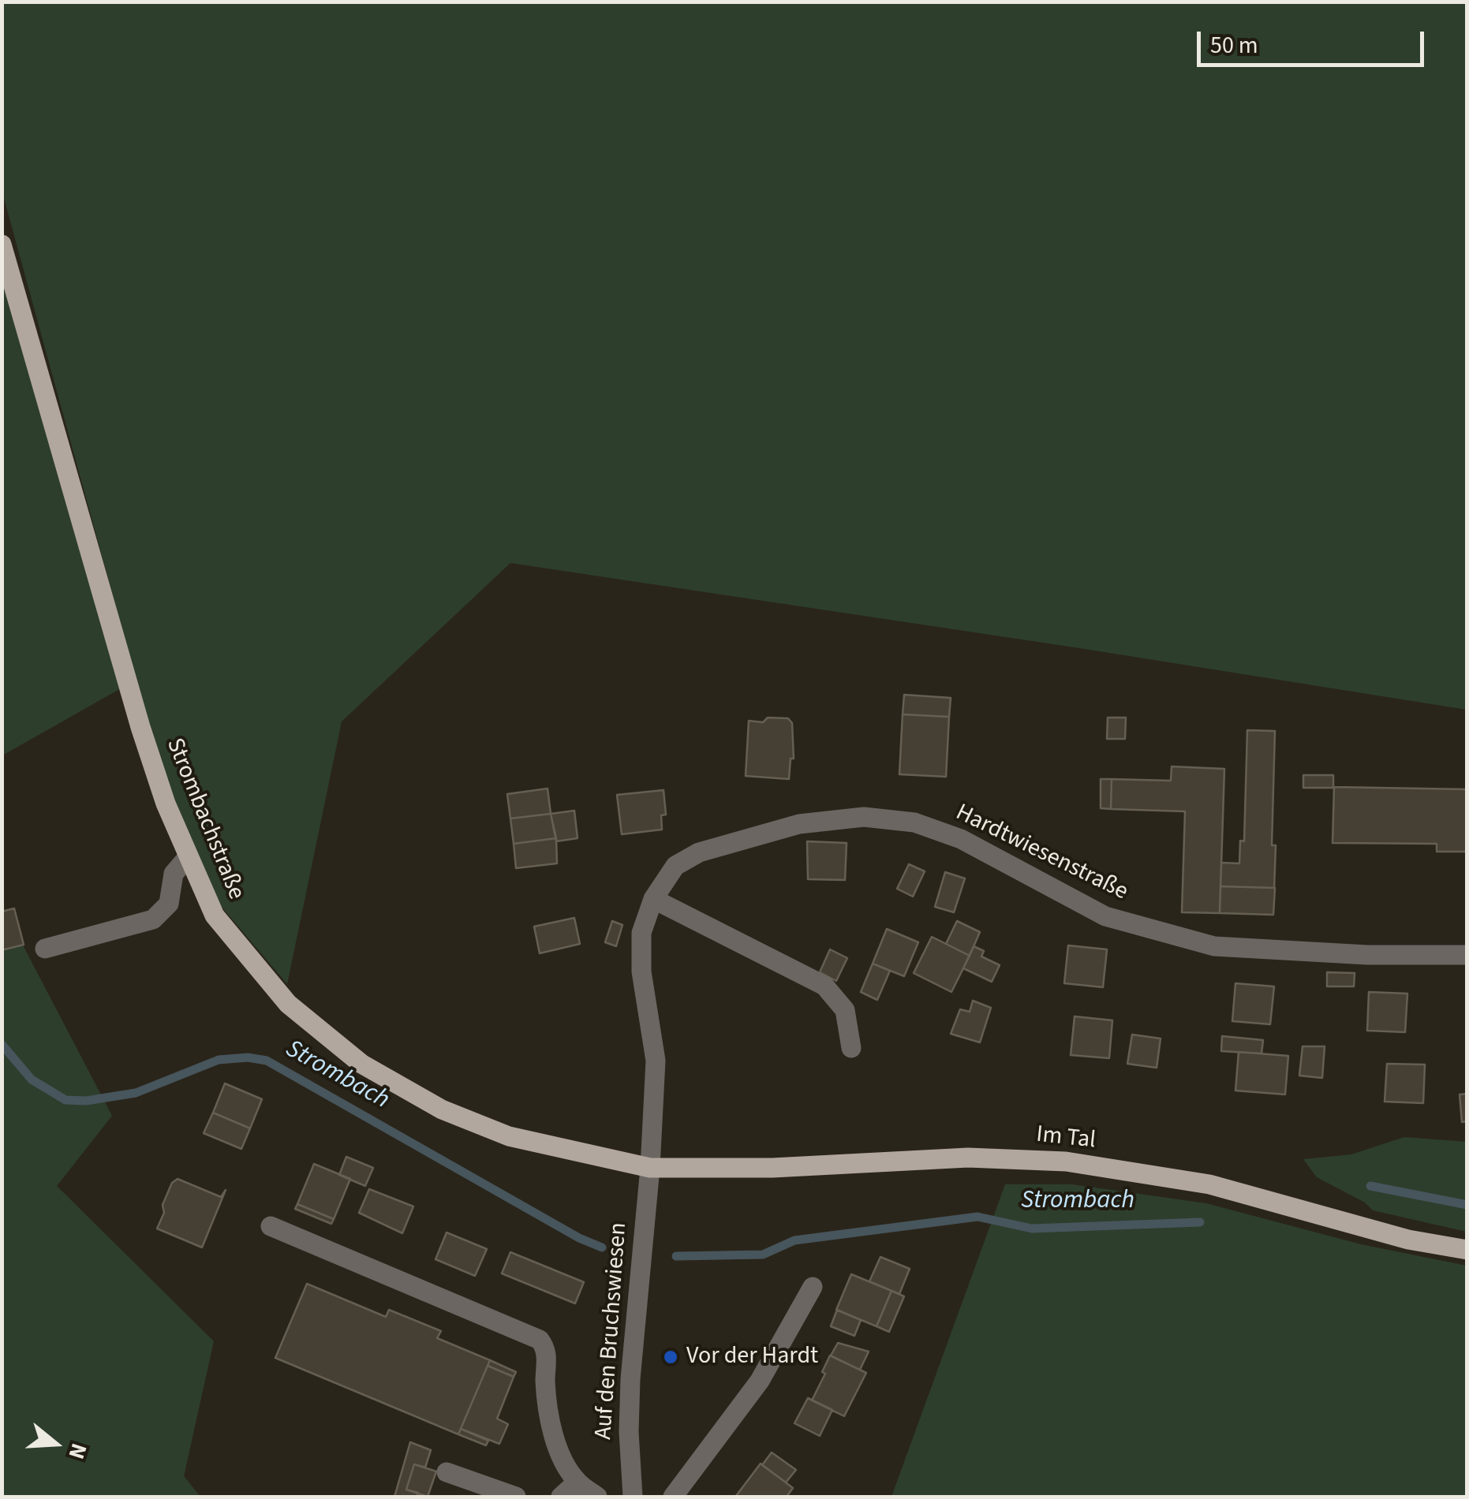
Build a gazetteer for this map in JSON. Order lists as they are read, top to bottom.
{
  "streets": {
    "main road": ["Strombachstraße", "Im Tal"],
    "street": ["Hardtwiesenstraße", "Auf den Bruchswiesen"]
  },
  "crossings": [
    ["Strombachstraße", "Hardtwiesenstraße"],
    ["Strombachstraße", "Im Tal"],
    ["Strombachstraße", "Auf den Bruchswiesen"],
    ["Hardtwiesenstraße", "Im Tal"],
    ["Hardtwiesenstraße", "Auf den Bruchswiesen"],
    ["Im Tal", "Auf den Bruchswiesen"]
  ],
  "water": ["Strombach"],
  "places": ["Vor der Hardt"],
  "scale_bar": "50 m",
  "north": "right"
}
